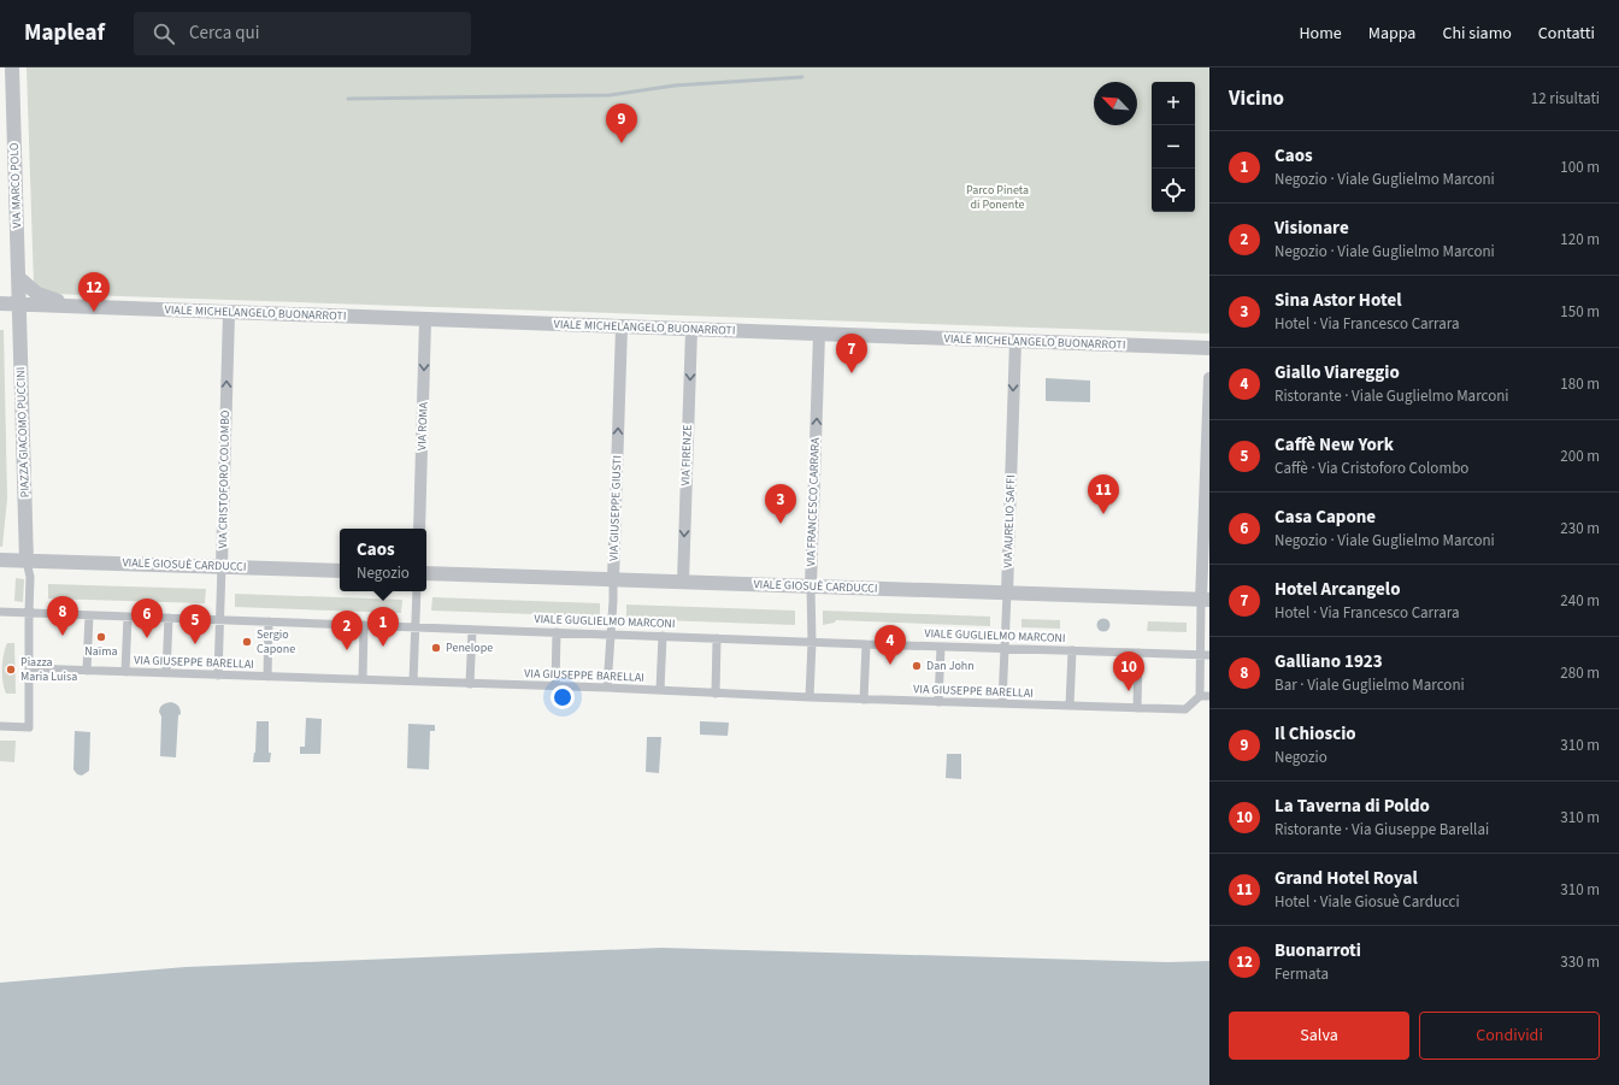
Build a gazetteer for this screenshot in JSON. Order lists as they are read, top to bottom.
{
  "streets": {
    "street": [
      "VIA MARCO POLO",
      "VIALE MICHELANGELO BUONARROTI",
      "VIA ROMA",
      "PIAZZA GIACOMO PUCCINI",
      "VIA FIRENZE",
      "VIA CRISTOFORO COLOMBO",
      "VIA FRANCESCO CARRARA",
      "VIA GIUSEPPE GIUSTI",
      "VIA AURELIO SAFFI",
      "VIALE GIOSUÈ CARDUCCI",
      "VIALE GUGLIELMO MARCONI",
      "VIA GIUSEPPE BARELLAI"
    ]
  },
  "crossings": [
    ["VIA MARCO POLO", "VIALE MICHELANGELO BUONARROTI"],
    ["VIA MARCO POLO", "PIAZZA GIACOMO PUCCINI"],
    ["VIALE MICHELANGELO BUONARROTI", "VIA ROMA"],
    ["VIALE MICHELANGELO BUONARROTI", "PIAZZA GIACOMO PUCCINI"],
    ["VIALE MICHELANGELO BUONARROTI", "VIA FIRENZE"],
    ["VIALE MICHELANGELO BUONARROTI", "VIA CRISTOFORO COLOMBO"],
    ["VIALE MICHELANGELO BUONARROTI", "VIA FRANCESCO CARRARA"],
    ["VIALE MICHELANGELO BUONARROTI", "VIA GIUSEPPE GIUSTI"],
    ["VIALE MICHELANGELO BUONARROTI", "VIA AURELIO SAFFI"],
    ["PIAZZA GIACOMO PUCCINI", "VIALE GIOSUÈ CARDUCCI"],
    ["VIA FIRENZE", "VIALE GIOSUÈ CARDUCCI"],
    ["VIA CRISTOFORO COLOMBO", "VIALE GIOSUÈ CARDUCCI"],
    ["VIA CRISTOFORO COLOMBO", "VIALE GUGLIELMO MARCONI"],
    ["VIA CRISTOFORO COLOMBO", "VIA GIUSEPPE BARELLAI"],
    ["VIA FRANCESCO CARRARA", "VIALE GIOSUÈ CARDUCCI"],
    ["VIA FRANCESCO CARRARA", "VIALE GUGLIELMO MARCONI"],
    ["VIA FRANCESCO CARRARA", "VIA GIUSEPPE BARELLAI"],
    ["VIA GIUSEPPE GIUSTI", "VIALE GIOSUÈ CARDUCCI"],
    ["VIA GIUSEPPE GIUSTI", "VIALE GUGLIELMO MARCONI"],
    ["VIA GIUSEPPE GIUSTI", "VIA GIUSEPPE BARELLAI"],
    ["VIA AURELIO SAFFI", "VIALE GIOSUÈ CARDUCCI"],
    ["VIA AURELIO SAFFI", "VIALE GUGLIELMO MARCONI"],
    ["VIA AURELIO SAFFI", "VIA GIUSEPPE BARELLAI"]
  ],
  "one_way": [
    "VIA ROMA",
    "VIA FIRENZE",
    "VIA CRISTOFORO COLOMBO",
    "VIA FRANCESCO CARRARA",
    "VIA GIUSEPPE GIUSTI",
    "VIA AURELIO SAFFI"
  ],
  "parks": ["Parco Pineta di Ponente"],
  "places": [
    "Naïma",
    "Sergio Capone",
    "Penelope",
    "Dan John",
    "Piazza Maria Luisa"
  ],
  "north": "top left",
  "page": {
    "header": "Mapleaf",
    "search": "Cerca qui",
    "nav": [
      "Home",
      "Mappa",
      "Chi siamo",
      "Contatti"
    ],
    "heading": ["Vicino", "12 risultati"],
    "map_buttons": ["+", "−"],
    "pins": [
      "9",
      "12",
      "7",
      "11",
      "3",
      "8",
      "6",
      "5",
      "1",
      "2",
      "4",
      "10"
    ],
    "list": [
      {
        "mark": "1",
        "name": "Caos",
        "note": "Negozio · Viale Guglielmo Marconi",
        "value": "100 m"
      },
      {
        "mark": "2",
        "name": "Visionare",
        "note": "Negozio · Viale Guglielmo Marconi",
        "value": "120 m"
      },
      {
        "mark": "3",
        "name": "Sina Astor Hotel",
        "note": "Hotel · Via Francesco Carrara",
        "value": "150 m"
      },
      {
        "mark": "4",
        "name": "Giallo Viareggio",
        "note": "Ristorante · Viale Guglielmo Marconi",
        "value": "180 m"
      },
      {
        "mark": "5",
        "name": "Caffè New York",
        "note": "Caffè · Via Cristoforo Colombo",
        "value": "200 m"
      },
      {
        "mark": "6",
        "name": "Casa Capone",
        "note": "Negozio · Viale Guglielmo Marconi",
        "value": "230 m"
      },
      {
        "mark": "7",
        "name": "Hotel Arcangelo",
        "note": "Hotel · Via Francesco Carrara",
        "value": "240 m"
      },
      {
        "mark": "8",
        "name": "Galliano 1923",
        "note": "Bar · Viale Guglielmo Marconi",
        "value": "280 m"
      },
      {
        "mark": "9",
        "name": "Il Chioscio",
        "note": "Negozio",
        "value": "310 m"
      },
      {
        "mark": "10",
        "name": "La Taverna di Poldo",
        "note": "Ristorante · Via Giuseppe Barellai",
        "value": "310 m"
      },
      {
        "mark": "11",
        "name": "Grand Hotel Royal",
        "note": "Hotel · Viale Giosuè Carducci",
        "value": "310 m"
      },
      {
        "mark": "12",
        "name": "Buonarroti",
        "note": "Fermata",
        "value": "330 m"
      }
    ],
    "popup": ["Caos", "Negozio"],
    "buttons": ["Salva", "Condividi"]
  }
}
